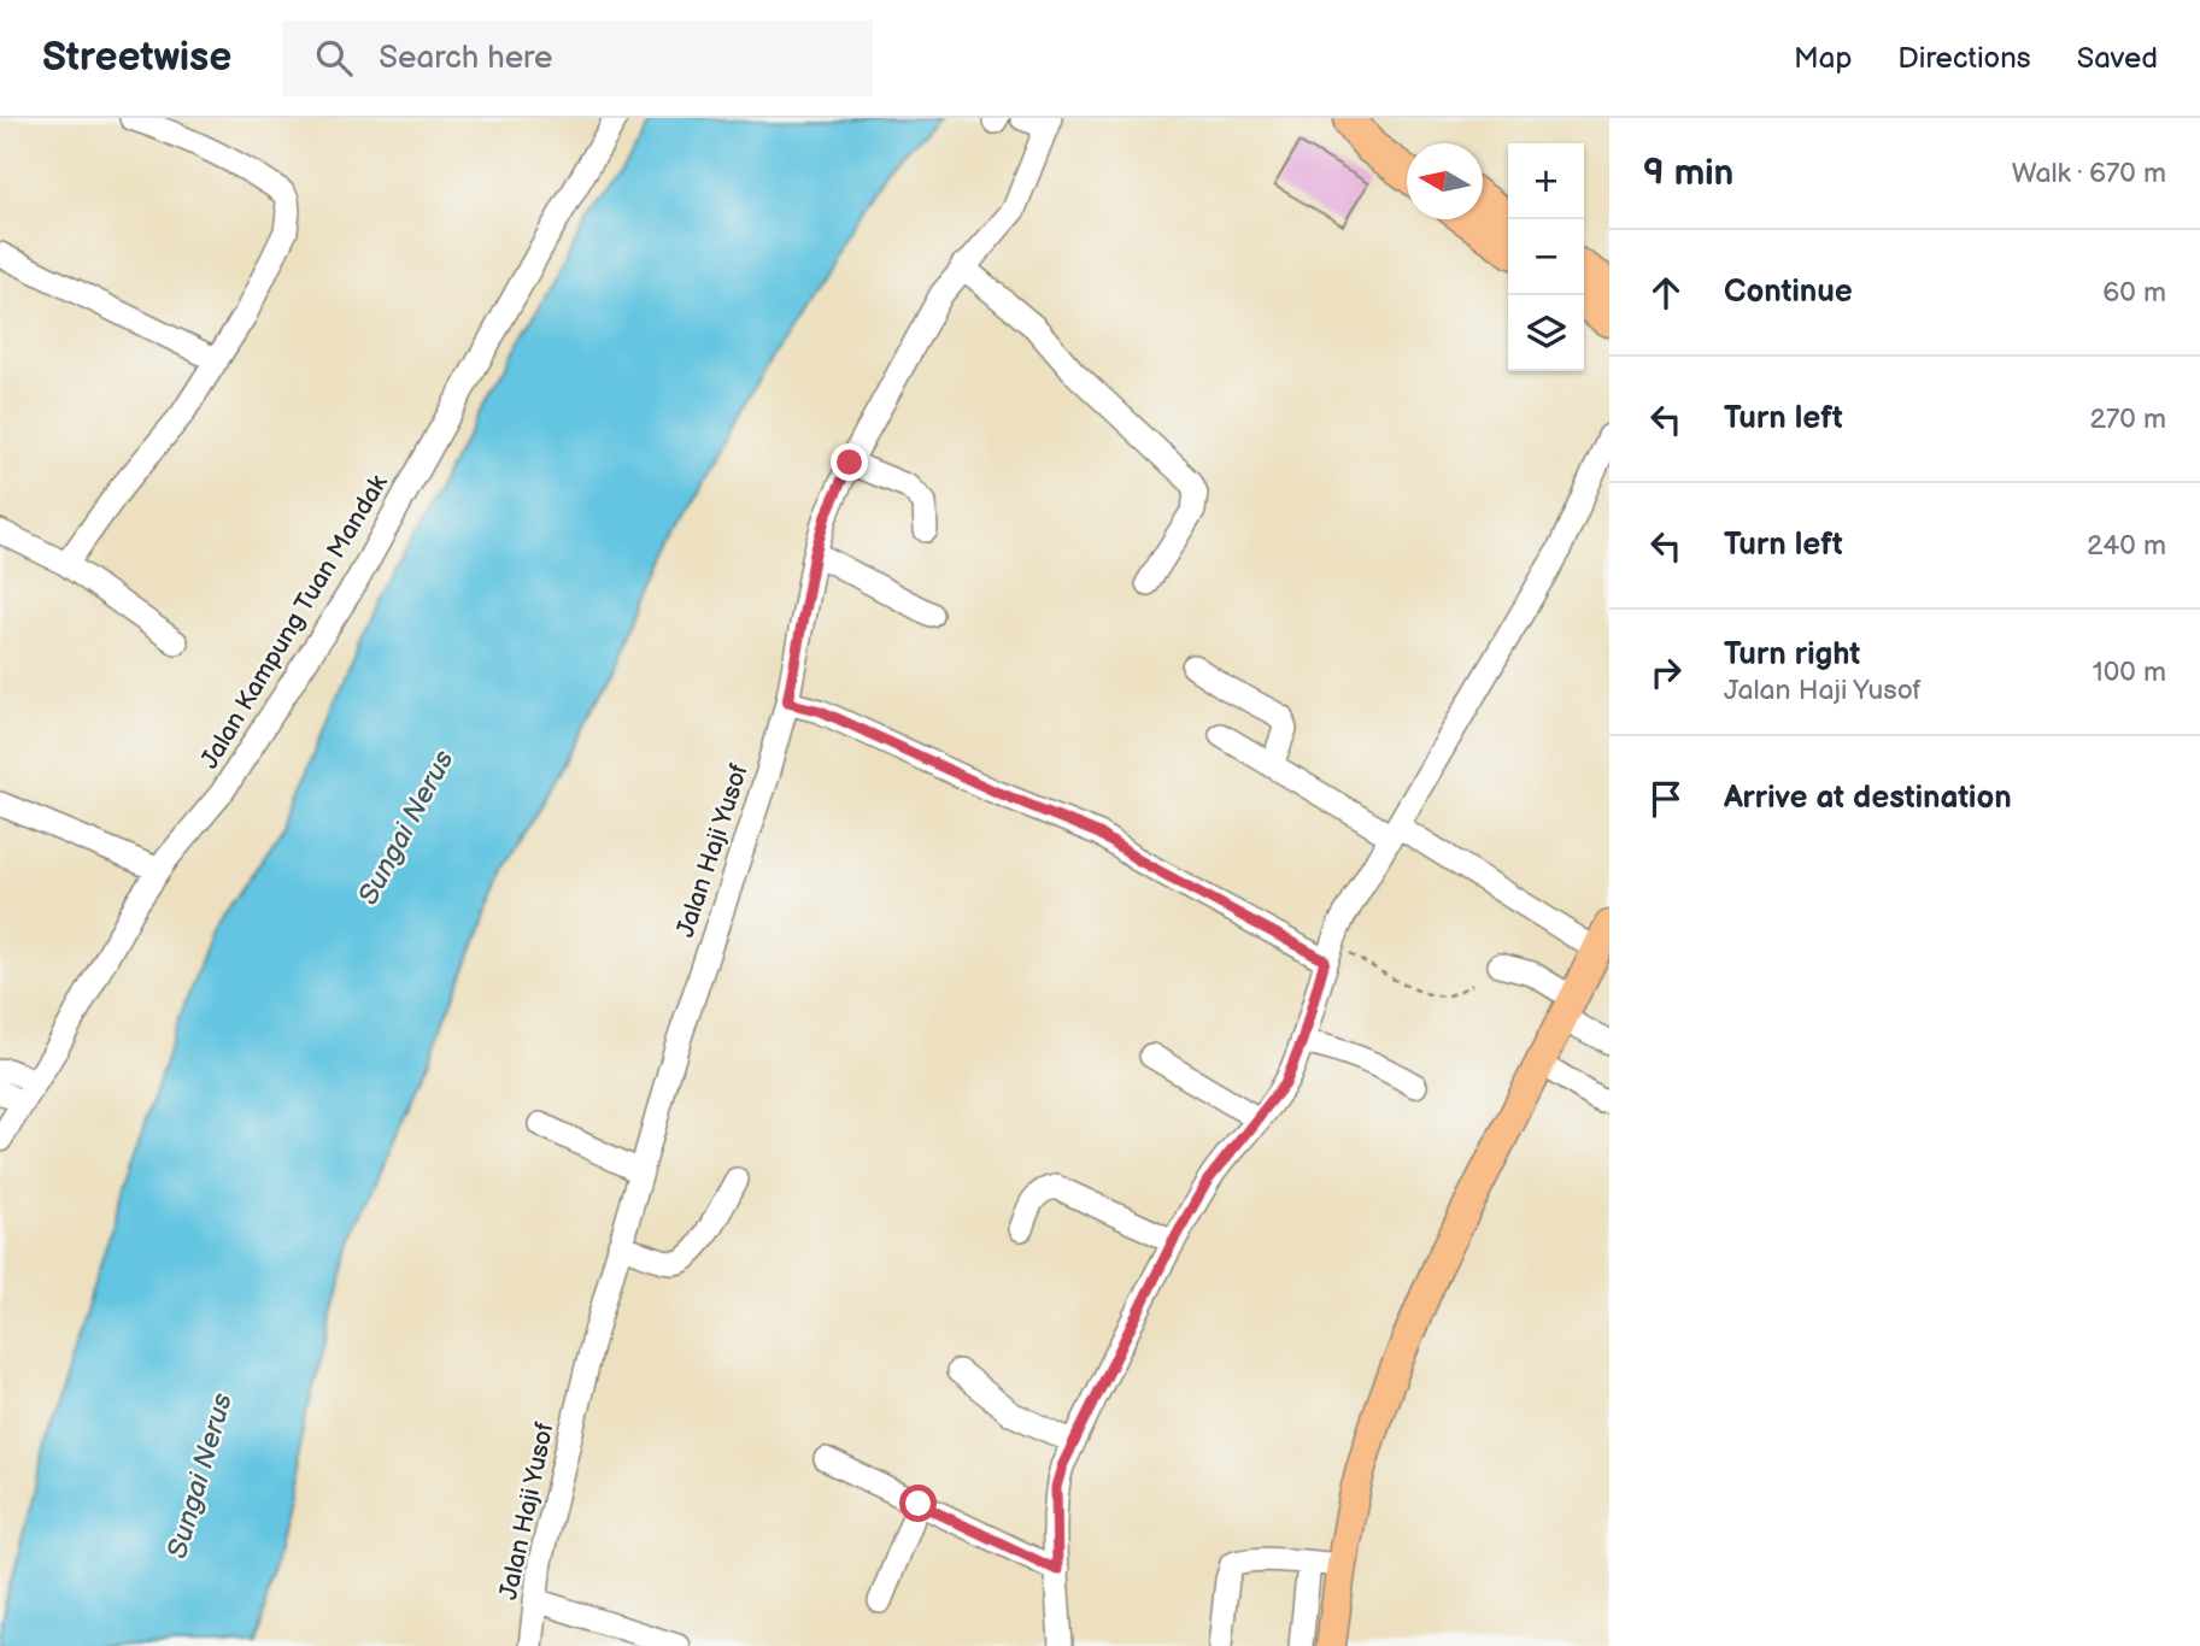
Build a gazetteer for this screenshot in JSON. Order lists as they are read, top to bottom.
{
  "streets": {
    "street": ["Jalan Kampung Tuan Mandak", "Jalan Haji Yusof"]
  },
  "water": ["Sungai Nerus"],
  "north": "left",
  "page": {
    "header": "Streetwise",
    "search": "Search here",
    "nav": ["Map", "Directions", "Saved"],
    "heading": ["9 min", "Walk · 670 m"],
    "map_buttons": ["+", "−"],
    "list": [
      ["Continue", "60 m"],
      ["Turn left", "270 m"],
      ["Turn left", "240 m"],
      ["Turn right", "Jalan Haji Yusof", "100 m"],
      "Arrive at destination"
    ]
  }
}
